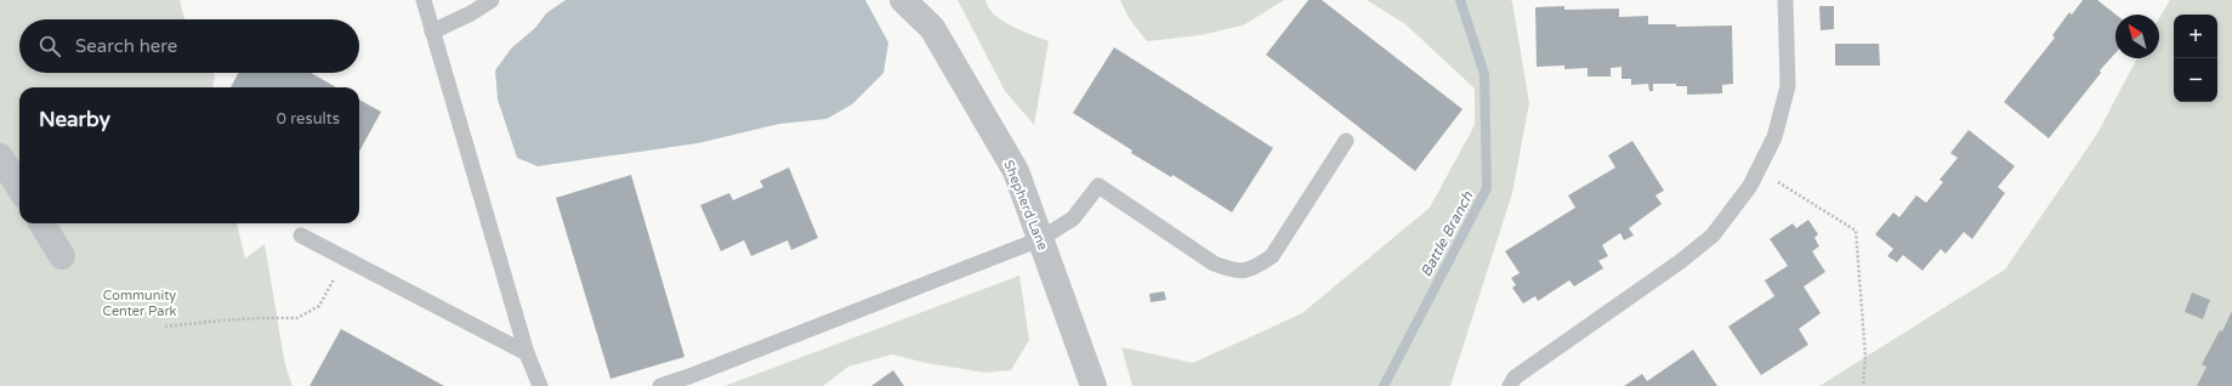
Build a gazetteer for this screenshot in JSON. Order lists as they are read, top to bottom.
{
  "streets": {
    "street": ["Shepherd Lane"]
  },
  "water": ["Battle Branch"],
  "parks": ["Community Center Park"],
  "north": "top left",
  "page": {
    "map_buttons": ["+", "−"],
    "search": "Search here",
    "heading": ["Nearby", "0 results"]
  }
}
